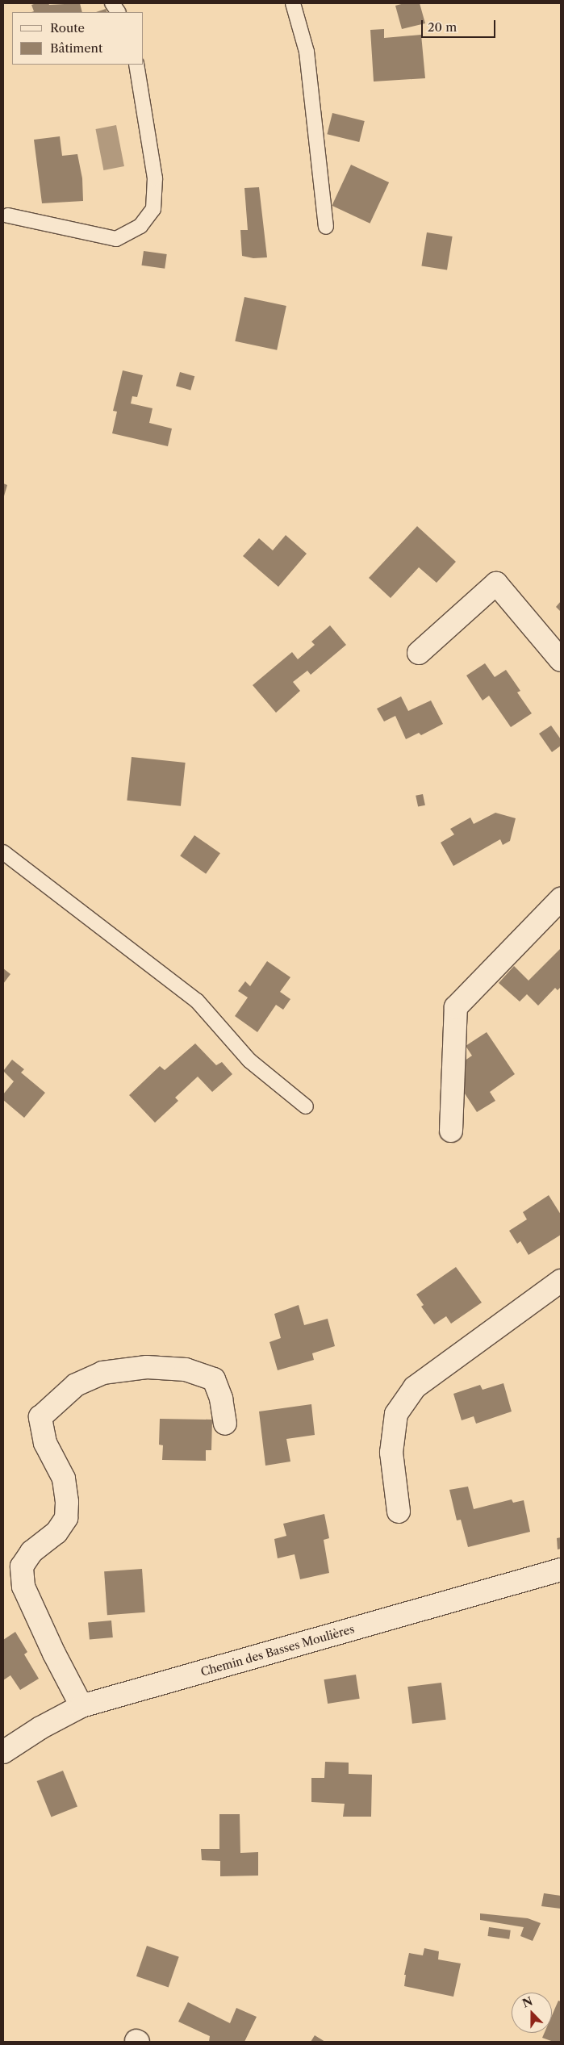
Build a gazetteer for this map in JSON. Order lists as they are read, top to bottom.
{
  "streets": {
    "street": ["Chemin des Basses Moulières"]
  },
  "legend": ["Route", "Bâtiment"],
  "scale_bar": "20 m",
  "north": "top"
}
